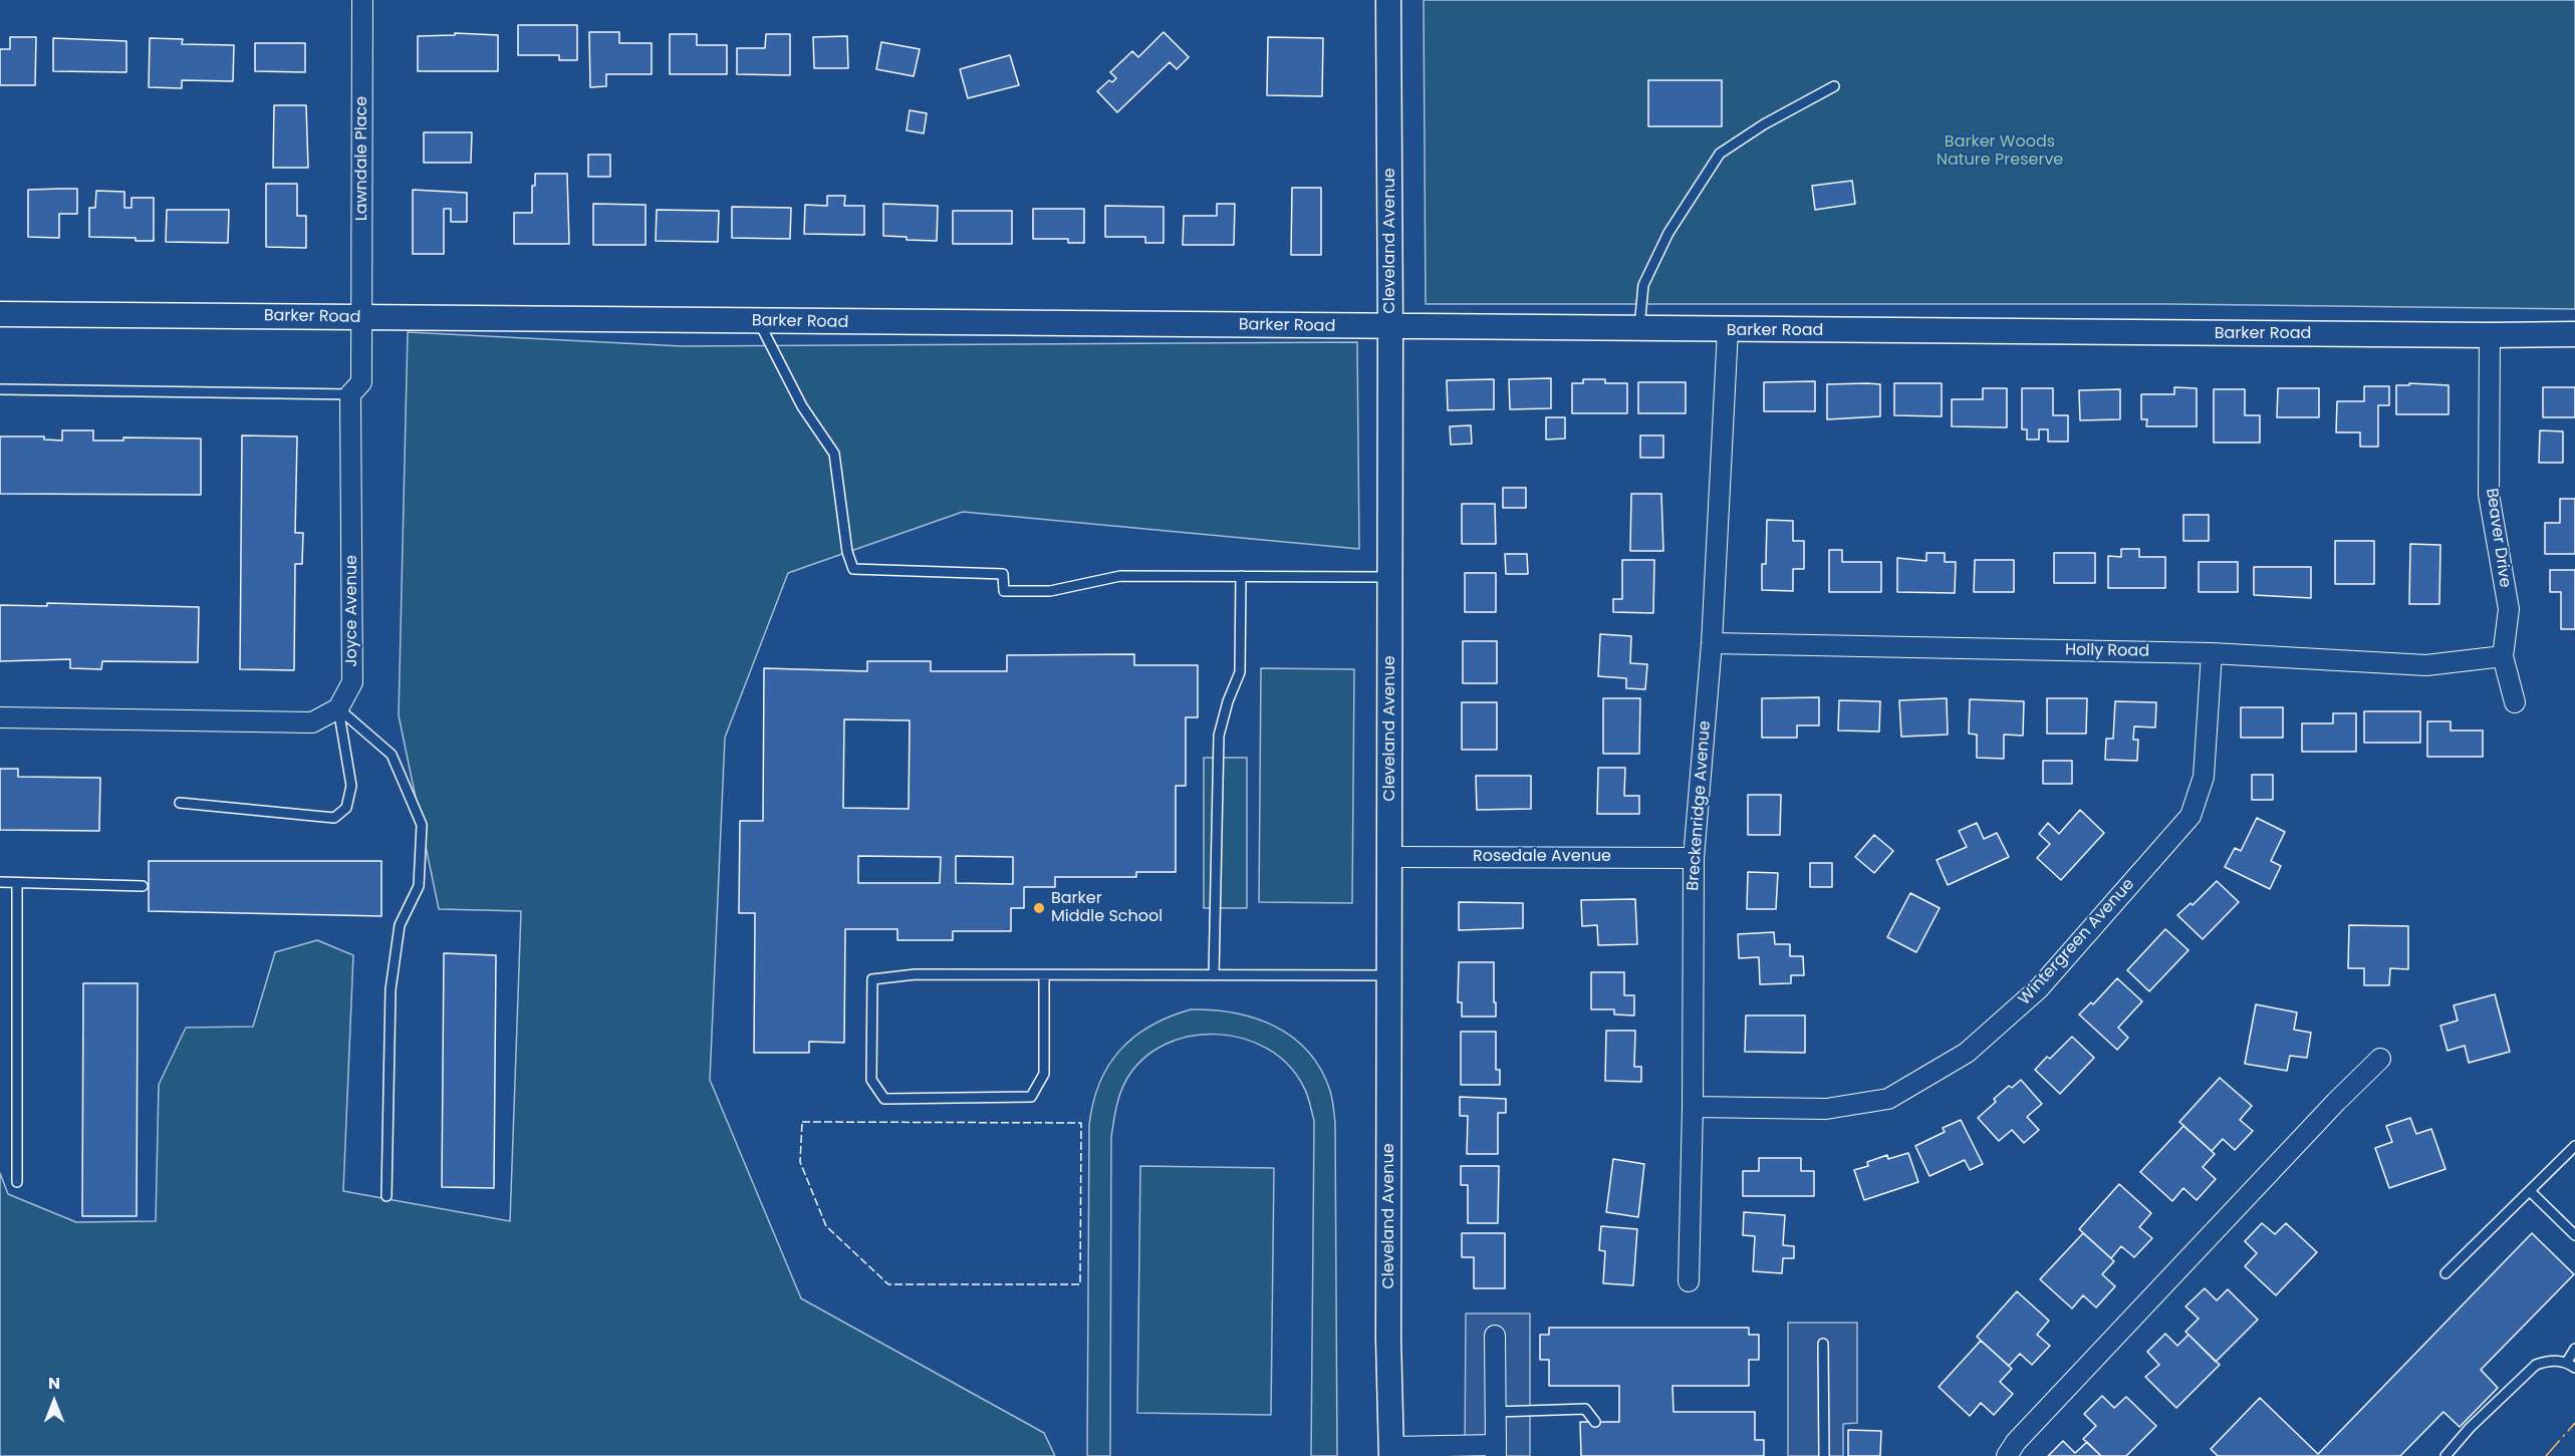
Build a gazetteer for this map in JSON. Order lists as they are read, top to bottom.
{
  "streets": {
    "street": [
      "Lawndale Place",
      "Cleveland Avenue",
      "Barker Road",
      "Beaver Drive",
      "Joyce Avenue",
      "Holly Road",
      "Breckenridge Avenue",
      "Rosedale Avenue",
      "Wintergreen Avenue"
    ]
  },
  "crossings": [
    ["Lawndale Place", "Barker Road"],
    ["Lawndale Place", "Joyce Avenue"],
    ["Cleveland Avenue", "Barker Road"],
    ["Cleveland Avenue", "Rosedale Avenue"],
    ["Barker Road", "Beaver Drive"],
    ["Barker Road", "Joyce Avenue"],
    ["Barker Road", "Breckenridge Avenue"],
    ["Beaver Drive", "Holly Road"],
    ["Holly Road", "Breckenridge Avenue"],
    ["Holly Road", "Wintergreen Avenue"],
    ["Breckenridge Avenue", "Rosedale Avenue"],
    ["Breckenridge Avenue", "Wintergreen Avenue"]
  ],
  "parks": ["Barker Woods Nature Preserve"],
  "places": ["Barker Middle School"],
  "north": "top"
}
